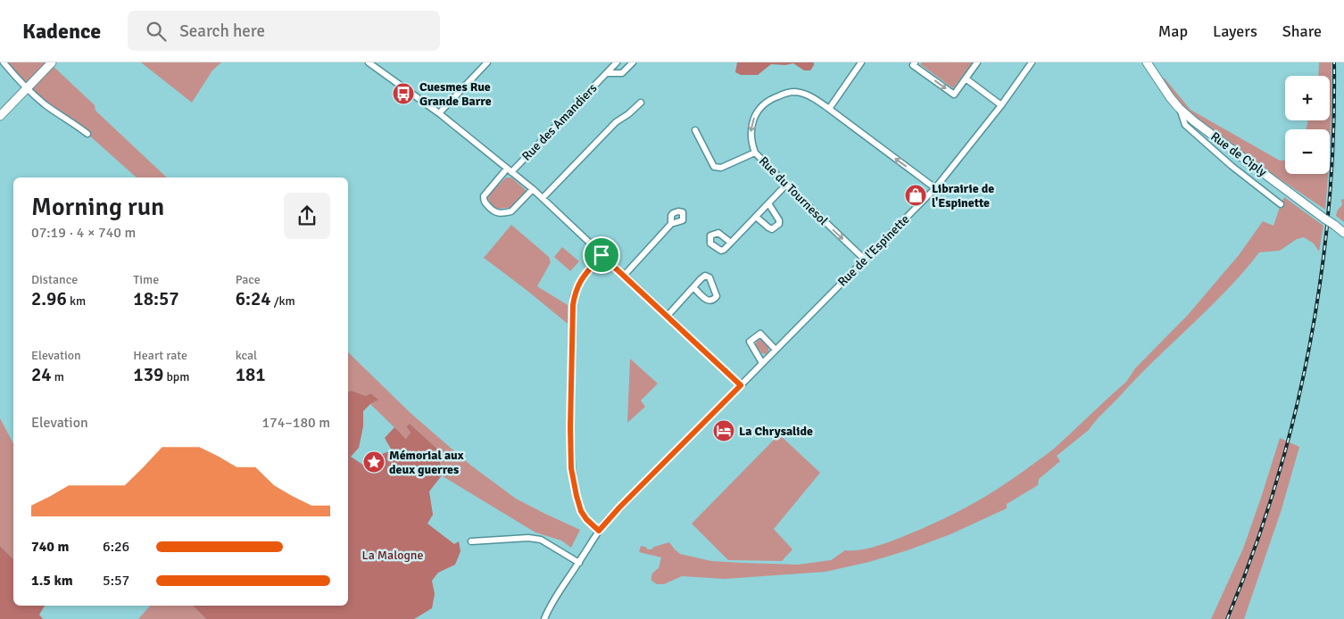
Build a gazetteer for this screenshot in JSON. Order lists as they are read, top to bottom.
{
  "streets": {
    "street": [
      "Rue des Amandiers",
      "Rue de Ciply",
      "Rue du Tournesol",
      "Rue de l'Espinette"
    ]
  },
  "crossings": [
    ["Rue du Tournesol", "Rue de l'Espinette"]
  ],
  "parks": ["La Malogne"],
  "places": {
    "bus stop": ["Cuesmes Rue Grande Barre"],
    "shop": ["Librairie de l'Espinette"],
    "hotel": ["La Chrysalide"],
    "place": ["Mémorial aux deux guerres"]
  },
  "page": {
    "header": "Kadence",
    "search": "Search here",
    "nav": ["Map", "Layers", "Share"],
    "map_buttons": ["+", "−"],
    "heading": ["Morning run", "07:19 · 4 × 740 m"],
    "stats": [
      ["Distance", "2.96 km"],
      ["Time", "18:57"],
      ["Pace", "6:24 /km"],
      ["Elevation", "24 m"],
      ["Heart rate", "139 bpm"],
      ["kcal", "181"]
    ],
    "chart": ["Elevation", "174–180 m"],
    "list": [
      {
        "name": "740 m",
        "note": "6:26"
      },
      {
        "name": "1.5 km",
        "note": "5:57"
      }
    ]
  }
}
